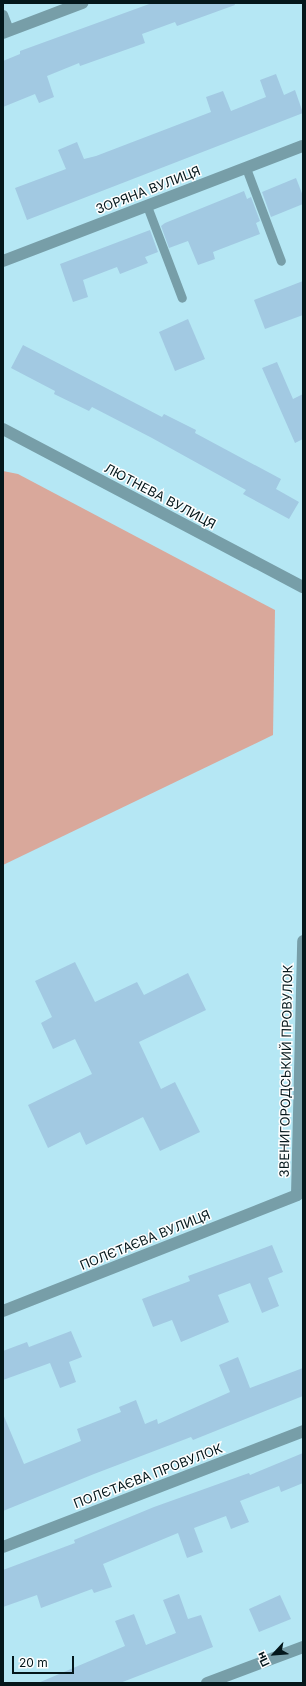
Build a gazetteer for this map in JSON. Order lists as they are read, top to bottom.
{
  "streets": {
    "street": [
      "ЗОРЯНА ВУЛИЦЯ",
      "ЛЮТНЕВА ВУЛИЦЯ",
      "ЗВЕНИГОРОДСЬКИЙ ПРОВУЛОК",
      "ПОЛЄТАЄВА ВУЛИЦЯ",
      "ПОЛЄТАЄВА ПРОВУЛОК"
    ]
  },
  "crossings": [
    ["ЗВЕНИГОРОДСЬКИЙ ПРОВУЛОК", "ПОЛЄТАЄВА ВУЛИЦЯ"]
  ],
  "scale_bar": "20 m",
  "north": "bottom left"
}
